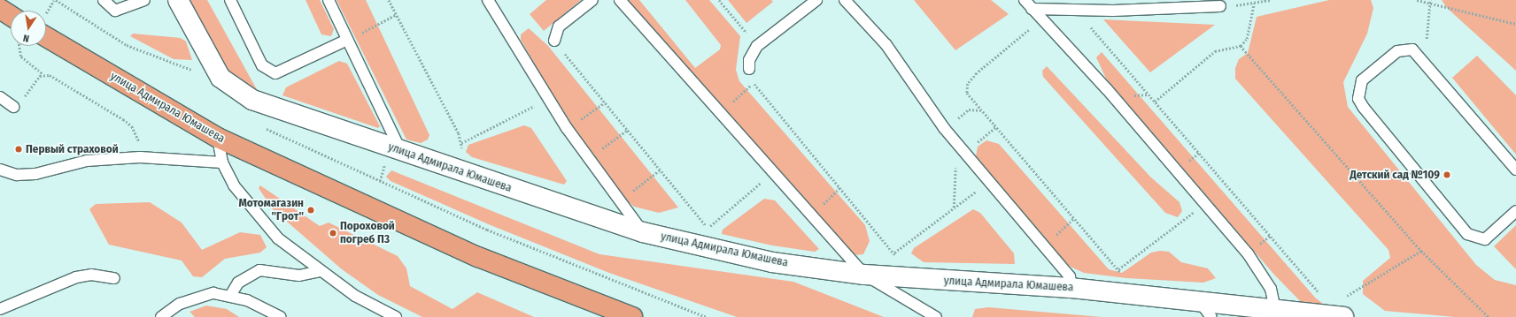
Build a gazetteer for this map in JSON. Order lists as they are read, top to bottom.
{
  "streets": {
    "main road": ["улица Адмирала Юмашева"]
  },
  "places": [
    "Первый страховой",
    "Детский сад №109",
    "Мотомагазин \"Грот\"",
    "Пороховой погреб П3"
  ],
  "north": "bottom"
}
